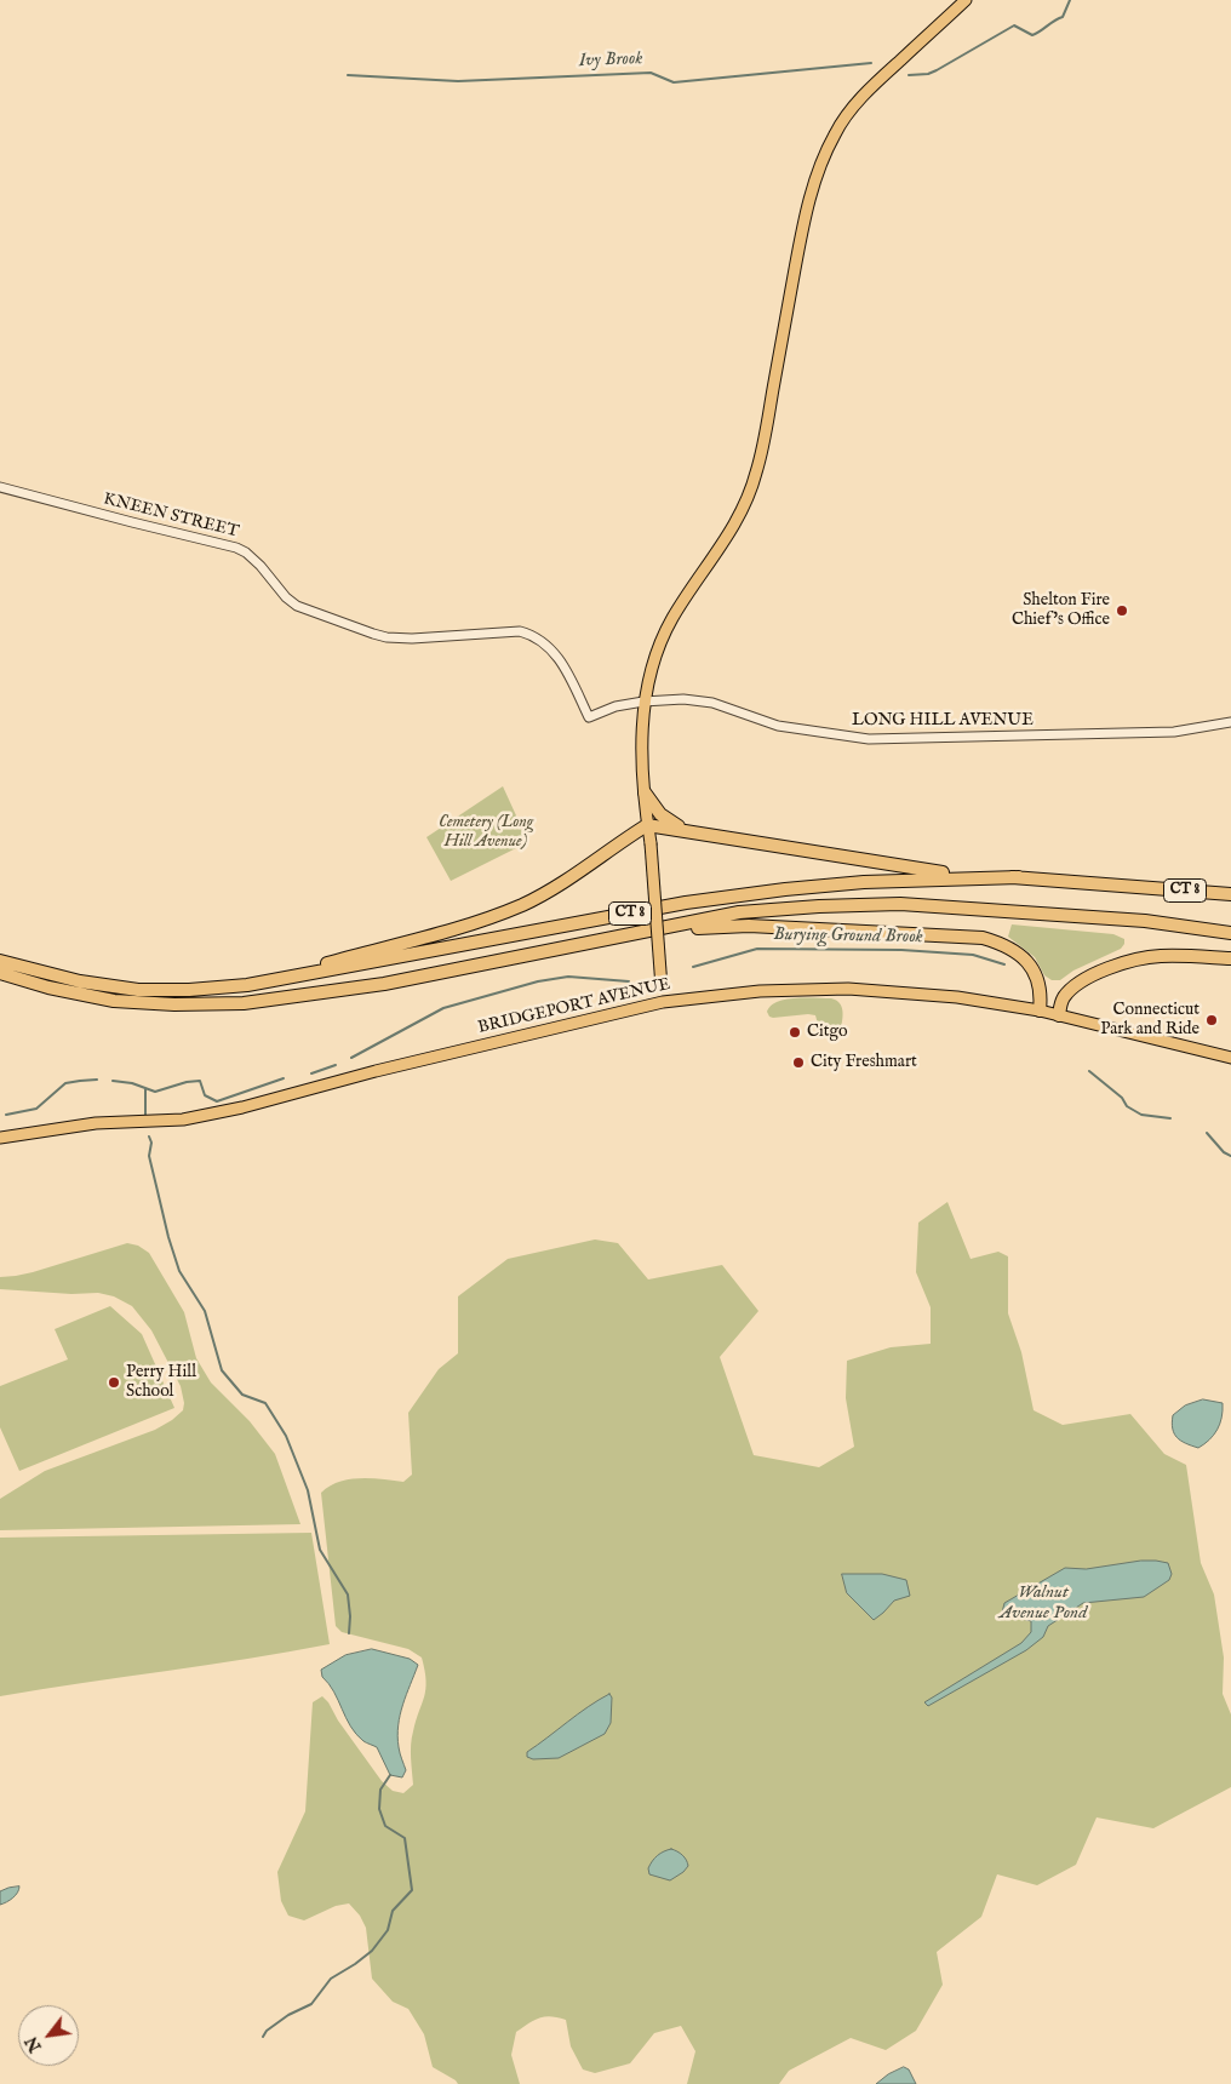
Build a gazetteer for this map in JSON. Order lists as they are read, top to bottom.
{
  "streets": {
    "highway": ["CT 8"],
    "main road": ["BRIDGEPORT AVENUE"],
    "street": ["KNEEN STREET", "LONG HILL AVENUE"]
  },
  "crossings": [
    ["KNEEN STREET", "LONG HILL AVENUE"]
  ],
  "water": ["Ivy Brook", "Burying Ground Brook", "Walnut Avenue Pond"],
  "parks": ["Cemetery (Long Hill Avenue)"],
  "places": [
    "Shelton Fire Chief's Office",
    "Connecticut Park and Ride",
    "Citgo",
    "City Freshmart",
    "Perry Hill School"
  ],
  "north": "bottom left"
}
